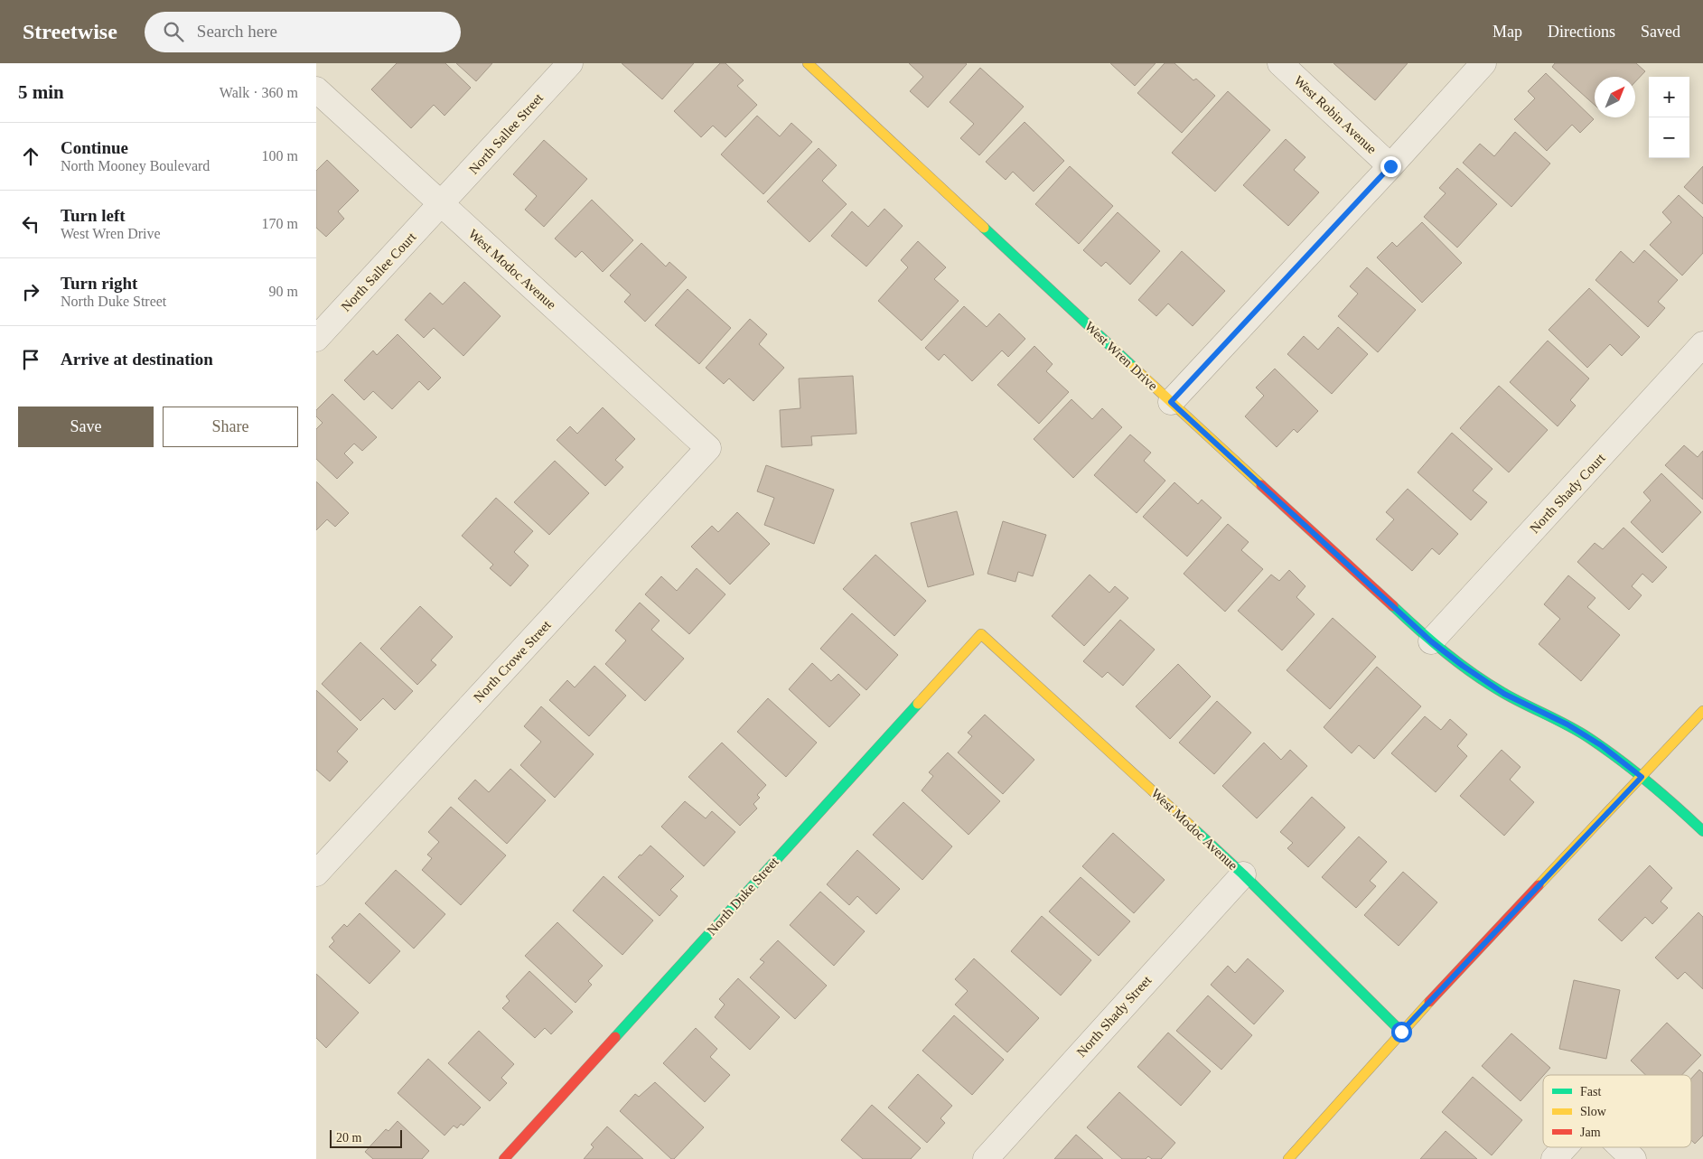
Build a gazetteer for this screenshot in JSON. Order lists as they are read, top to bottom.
{
  "streets": {
    "street": [
      "West Robin Avenue",
      "North Sallee Street",
      "West Modoc Avenue",
      "North Sallee Court",
      "West Wren Drive",
      "North Shady Court",
      "North Crowe Street",
      "North Duke Street",
      "North Shady Street"
    ]
  },
  "crossings": [
    ["North Sallee Street", "West Modoc Avenue"],
    ["North Sallee Street", "North Sallee Court"],
    ["West Modoc Avenue", "North Sallee Court"],
    ["West Modoc Avenue", "North Crowe Street"],
    ["West Modoc Avenue", "North Duke Street"],
    ["West Modoc Avenue", "North Shady Street"],
    ["West Wren Drive", "North Shady Court"]
  ],
  "legend": ["Fast", "Slow", "Jam"],
  "scale_bar": "20 m",
  "north": "top right",
  "page": {
    "header": "Streetwise",
    "search": "Search here",
    "nav": ["Map", "Directions", "Saved"],
    "heading": ["5 min", "Walk · 360 m"],
    "map_buttons": ["+", "−"],
    "list": [
      ["Continue", "North Mooney Boulevard", "100 m"],
      ["Turn left", "West Wren Drive", "170 m"],
      ["Turn right", "North Duke Street", "90 m"],
      "Arrive at destination"
    ],
    "buttons": ["Save", "Share"],
    "scale": "20 m"
  }
}
